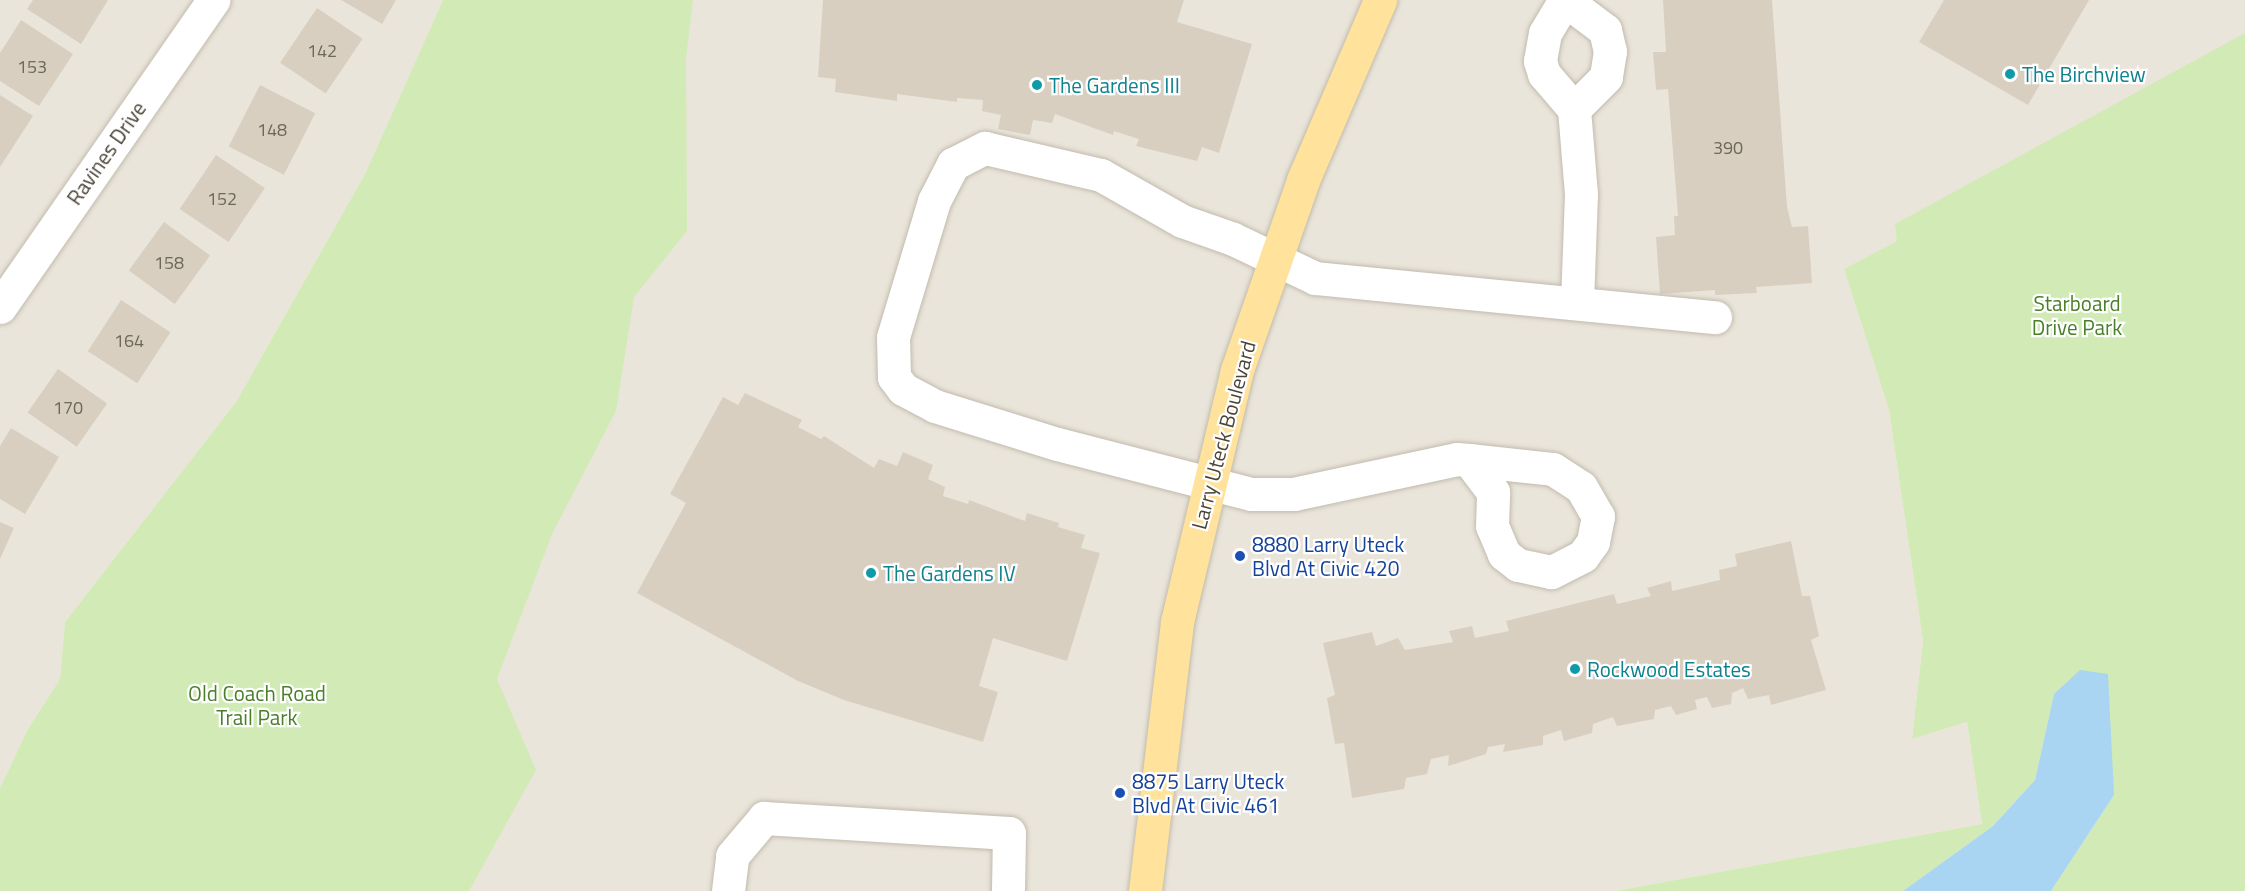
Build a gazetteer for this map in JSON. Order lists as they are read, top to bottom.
{
  "streets": {
    "main road": ["Larry Uteck Boulevard"],
    "street": ["Ravines Drive"]
  },
  "parks": ["Starboard Drive Park", "Old Coach Road Trail Park"],
  "places": [
    "The Birchview",
    "The Gardens III",
    "8880 Larry Uteck Blvd At Civic 420",
    "The Gardens IV",
    "Rockwood Estates",
    "8875 Larry Uteck Blvd At Civic 461"
  ],
  "house_numbers": [
    "142",
    "153",
    "148",
    "390",
    "152",
    "158",
    "164",
    "170"
  ]
}
